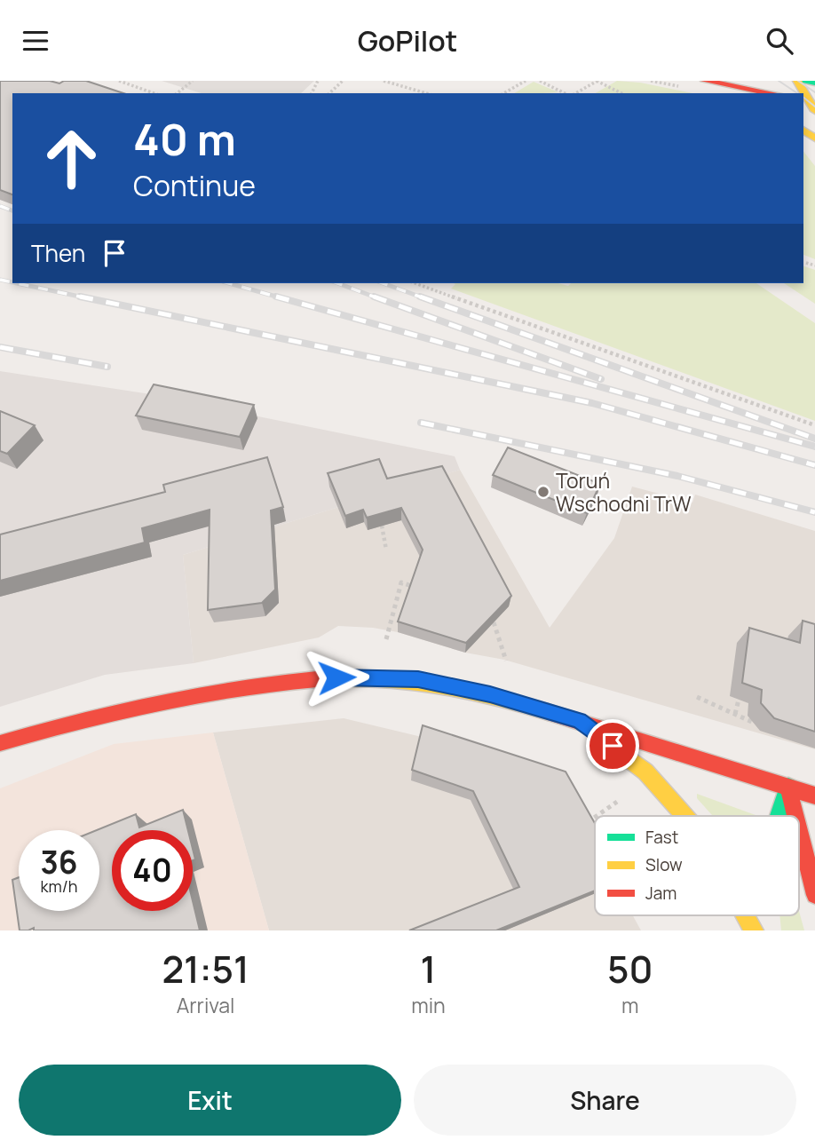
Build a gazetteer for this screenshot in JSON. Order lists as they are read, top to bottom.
{
  "places": ["Toruń Wschodni TrW"],
  "legend": ["Fast", "Slow", "Jam"],
  "page": {
    "header": "GoPilot",
    "turn": ["40 m", "Continue"],
    "then": "Then",
    "speed": "36 km/h",
    "limit": "40",
    "eta": [
      "21:51",
      "Arrival",
      "1",
      "min",
      "50",
      "m"
    ],
    "buttons": ["Exit", "Share"]
  }
}
